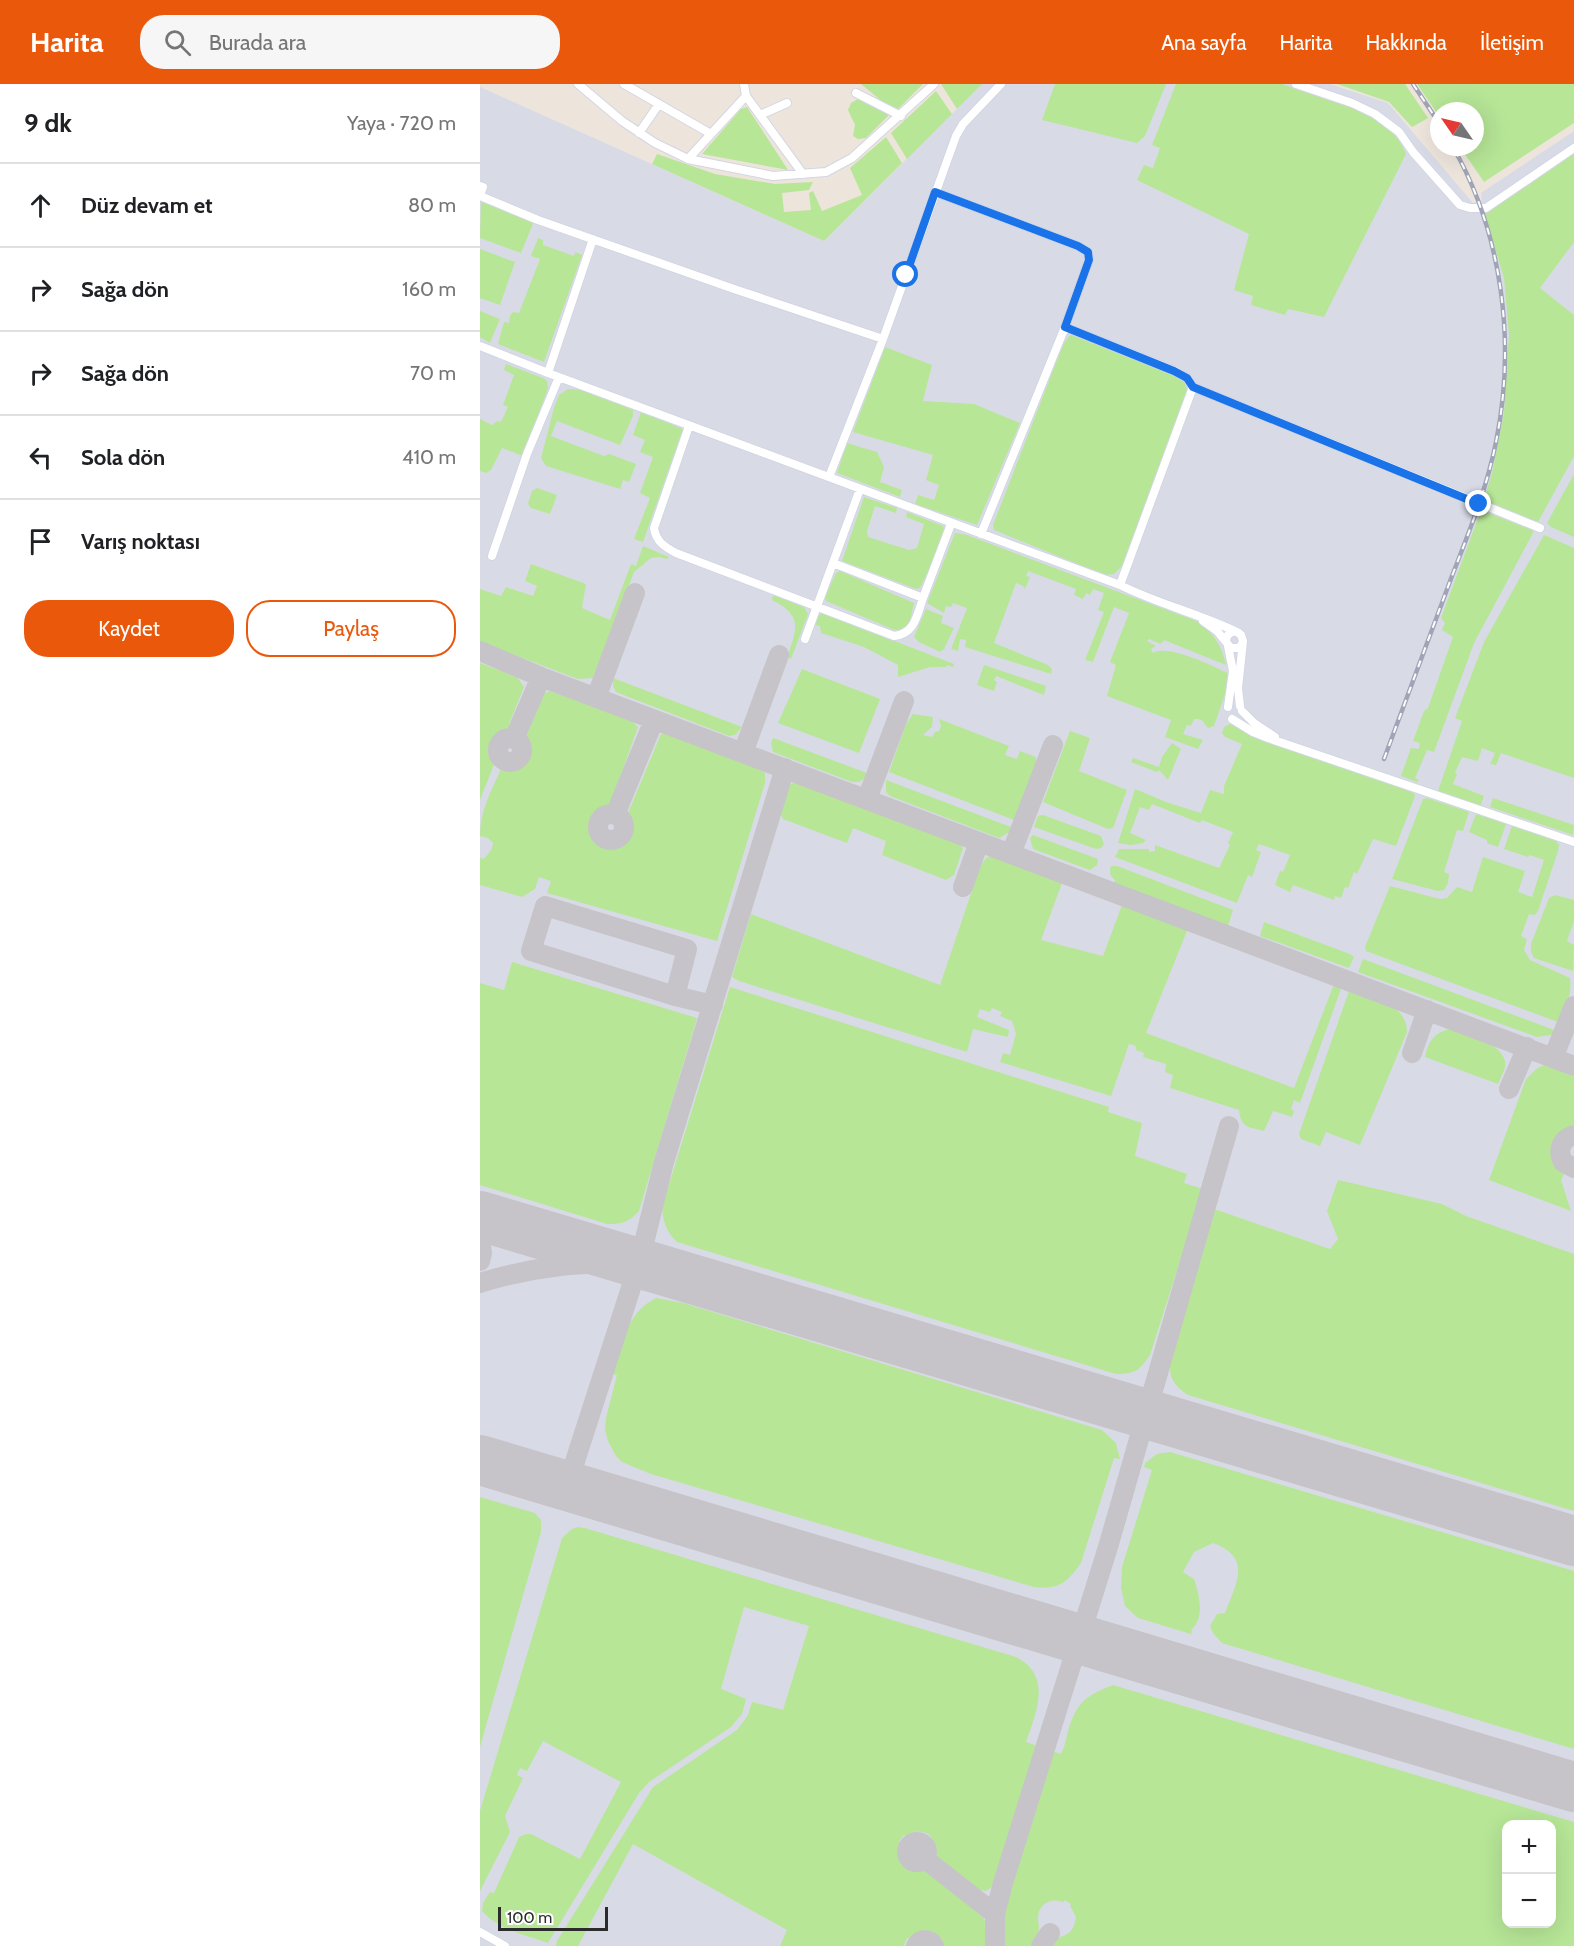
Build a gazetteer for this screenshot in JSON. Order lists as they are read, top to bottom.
{
  "scale_bar": "100 m",
  "north": "top left",
  "page": {
    "header": "Harita",
    "search": "Burada ara",
    "nav": [
      "Ana sayfa",
      "Harita",
      "Hakkında",
      "İletişim"
    ],
    "heading": ["9 dk", "Yaya · 720 m"],
    "list": [
      ["Düz devam et", "80 m"],
      ["Sağa dön", "160 m"],
      ["Sağa dön", "70 m"],
      ["Sola dön", "410 m"],
      "Varış noktası"
    ],
    "buttons": ["Kaydet", "Paylaş"],
    "map_buttons": ["+", "−"],
    "scale": "100 m"
  }
}
